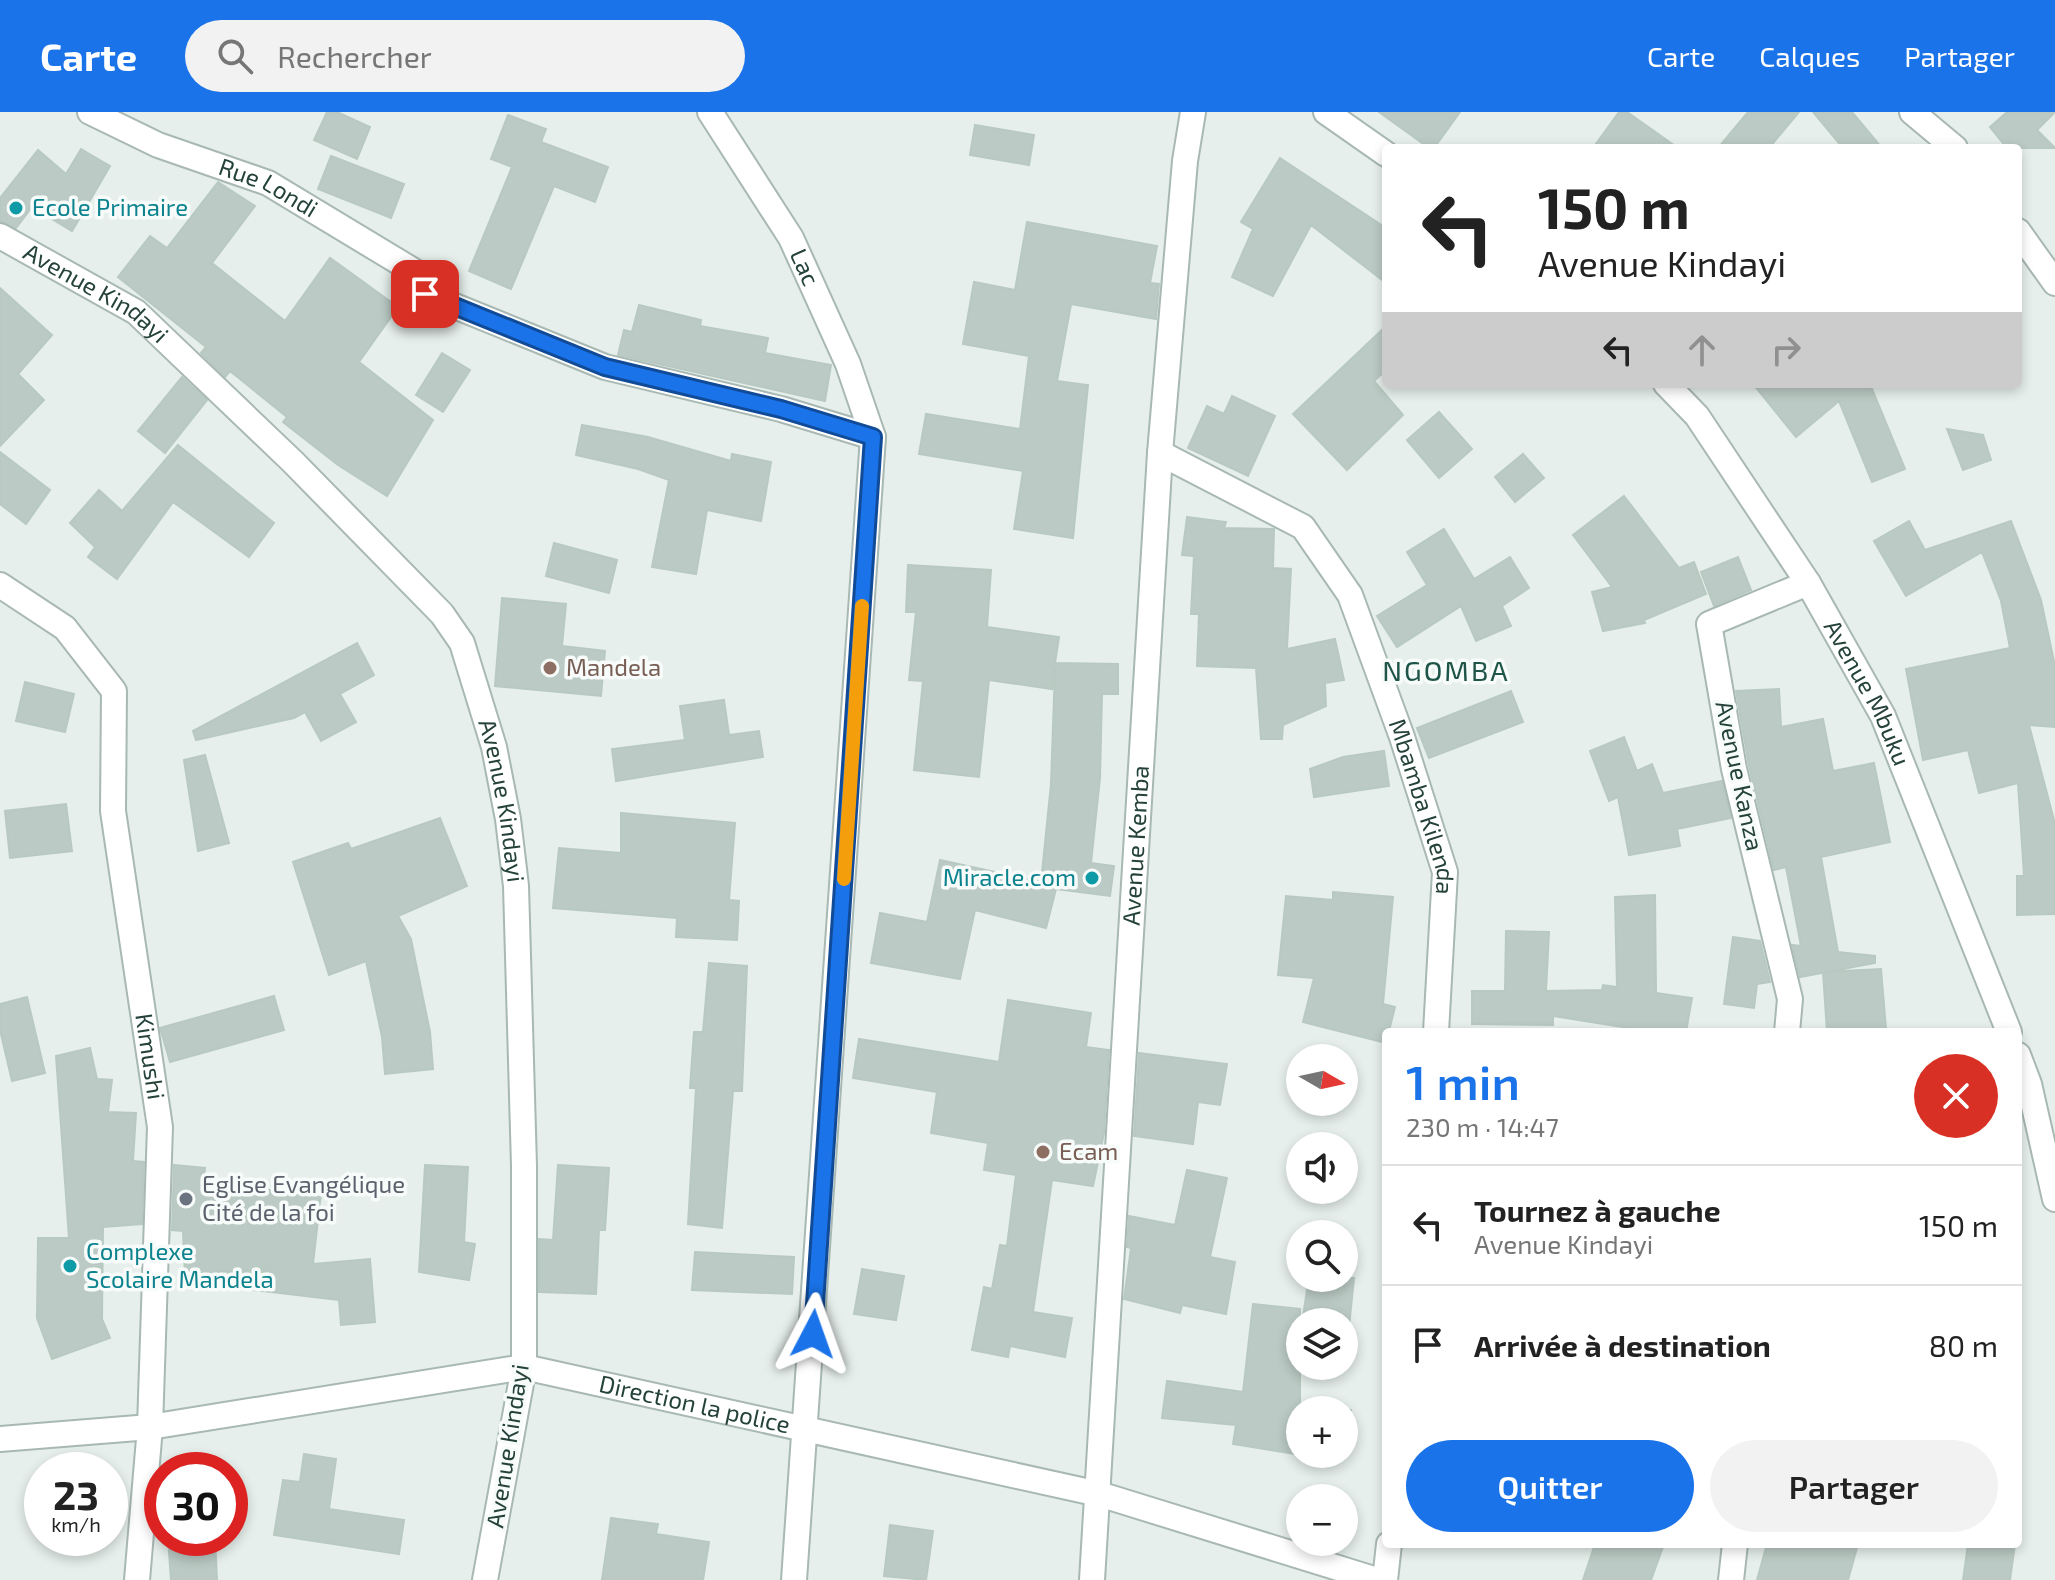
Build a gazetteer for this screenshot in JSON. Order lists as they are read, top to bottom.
{
  "streets": {
    "street": [
      "Rue Londi",
      "Lac",
      "Avenue Kindayi",
      "Avenue Mbuku",
      "Avenue Kanza",
      "Mbamba Kilenda",
      "Avenue Kemba",
      "Kimushi",
      "Direction la police"
    ]
  },
  "crossings": [
    ["Rue Londi", "Lac"],
    ["Avenue Kindayi", "Direction la police"],
    ["Avenue Mbuku", "Avenue Kanza"],
    ["Mbamba Kilenda", "Avenue Kemba"],
    ["Avenue Kemba", "Direction la police"],
    ["Kimushi", "Direction la police"]
  ],
  "districts": ["NGOMBA"],
  "places": [
    "Ecole Primaire",
    "Mandela",
    "Miracle.com",
    "Ecam",
    "Eglise Evangélique Cité de la foi",
    "Complexe Scolaire Mandela"
  ],
  "north": "right",
  "page": {
    "header": "Carte",
    "search": "Rechercher",
    "nav": ["Carte", "Calques", "Partager"],
    "turn": ["150 m", "Avenue Kindayi"],
    "heading": ["1 min", "230 m · 14:47"],
    "map_buttons": ["+", "−"],
    "list": [
      {
        "name": "Tournez à gauche",
        "note": "Avenue Kindayi",
        "value": "150 m"
      },
      {
        "name": "Arrivée à destination",
        "value": "80 m"
      }
    ],
    "buttons": ["Quitter", "Partager"],
    "speed": "23 km/h",
    "limit": "30"
  }
}
